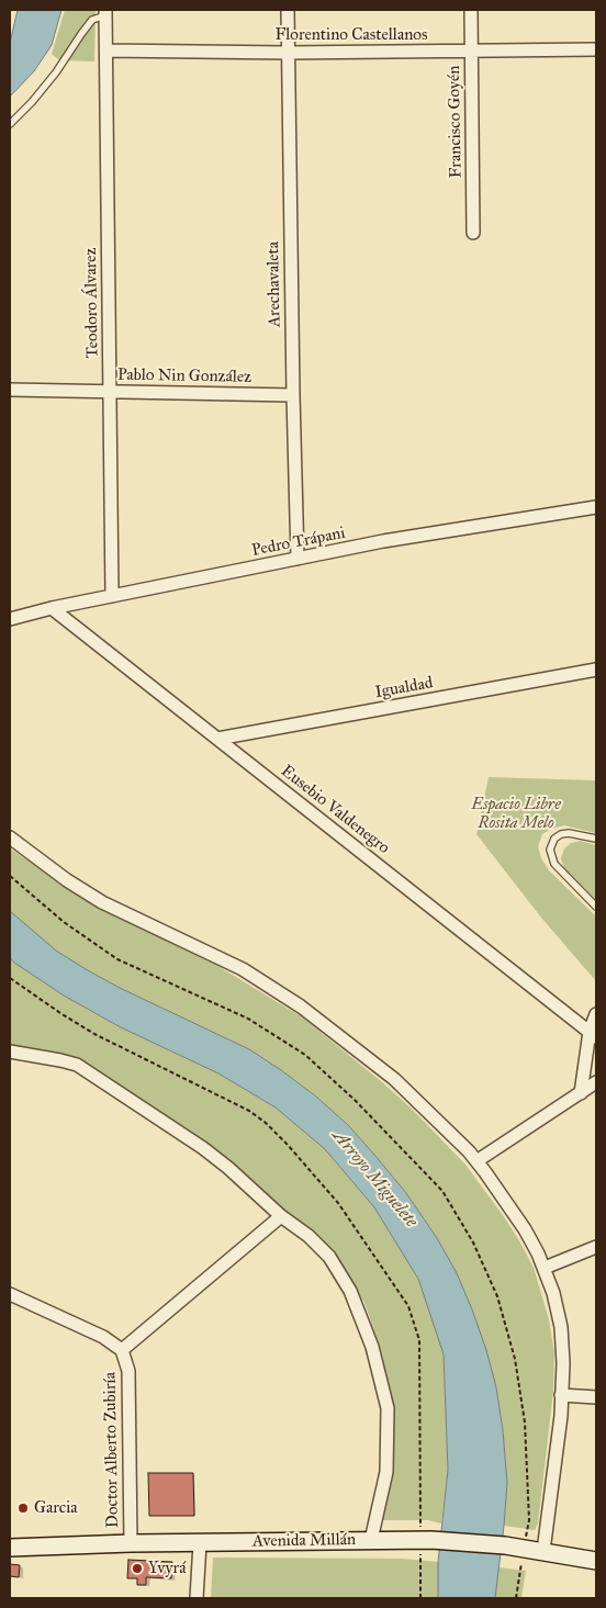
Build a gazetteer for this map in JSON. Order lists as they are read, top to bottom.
{
  "streets": {
    "main road": ["Avenida Millán"],
    "street": [
      "Florentino Castellanos",
      "Francisco Goyén",
      "Arechavaleta",
      "Teodoro Álvarez",
      "Pablo Nin González",
      "Pedro Trápani",
      "Igualdad",
      "Eusebio Valdenegro",
      "Doctor Alberto Zubiría"
    ]
  },
  "crossings": [
    ["Florentino Castellanos", "Francisco Goyén"],
    ["Florentino Castellanos", "Arechavaleta"],
    ["Florentino Castellanos", "Teodoro Álvarez"],
    ["Arechavaleta", "Pablo Nin González"],
    ["Arechavaleta", "Pedro Trápani"],
    ["Teodoro Álvarez", "Pablo Nin González"],
    ["Teodoro Álvarez", "Pedro Trápani"],
    ["Pedro Trápani", "Eusebio Valdenegro"],
    ["Igualdad", "Eusebio Valdenegro"],
    ["Doctor Alberto Zubiría", "Avenida Millán"]
  ],
  "water": ["Arroyo Miguelete"],
  "parks": ["Espacio Libre Rosita Melo"],
  "places": ["Garcia", "Yvyrá"]
}
